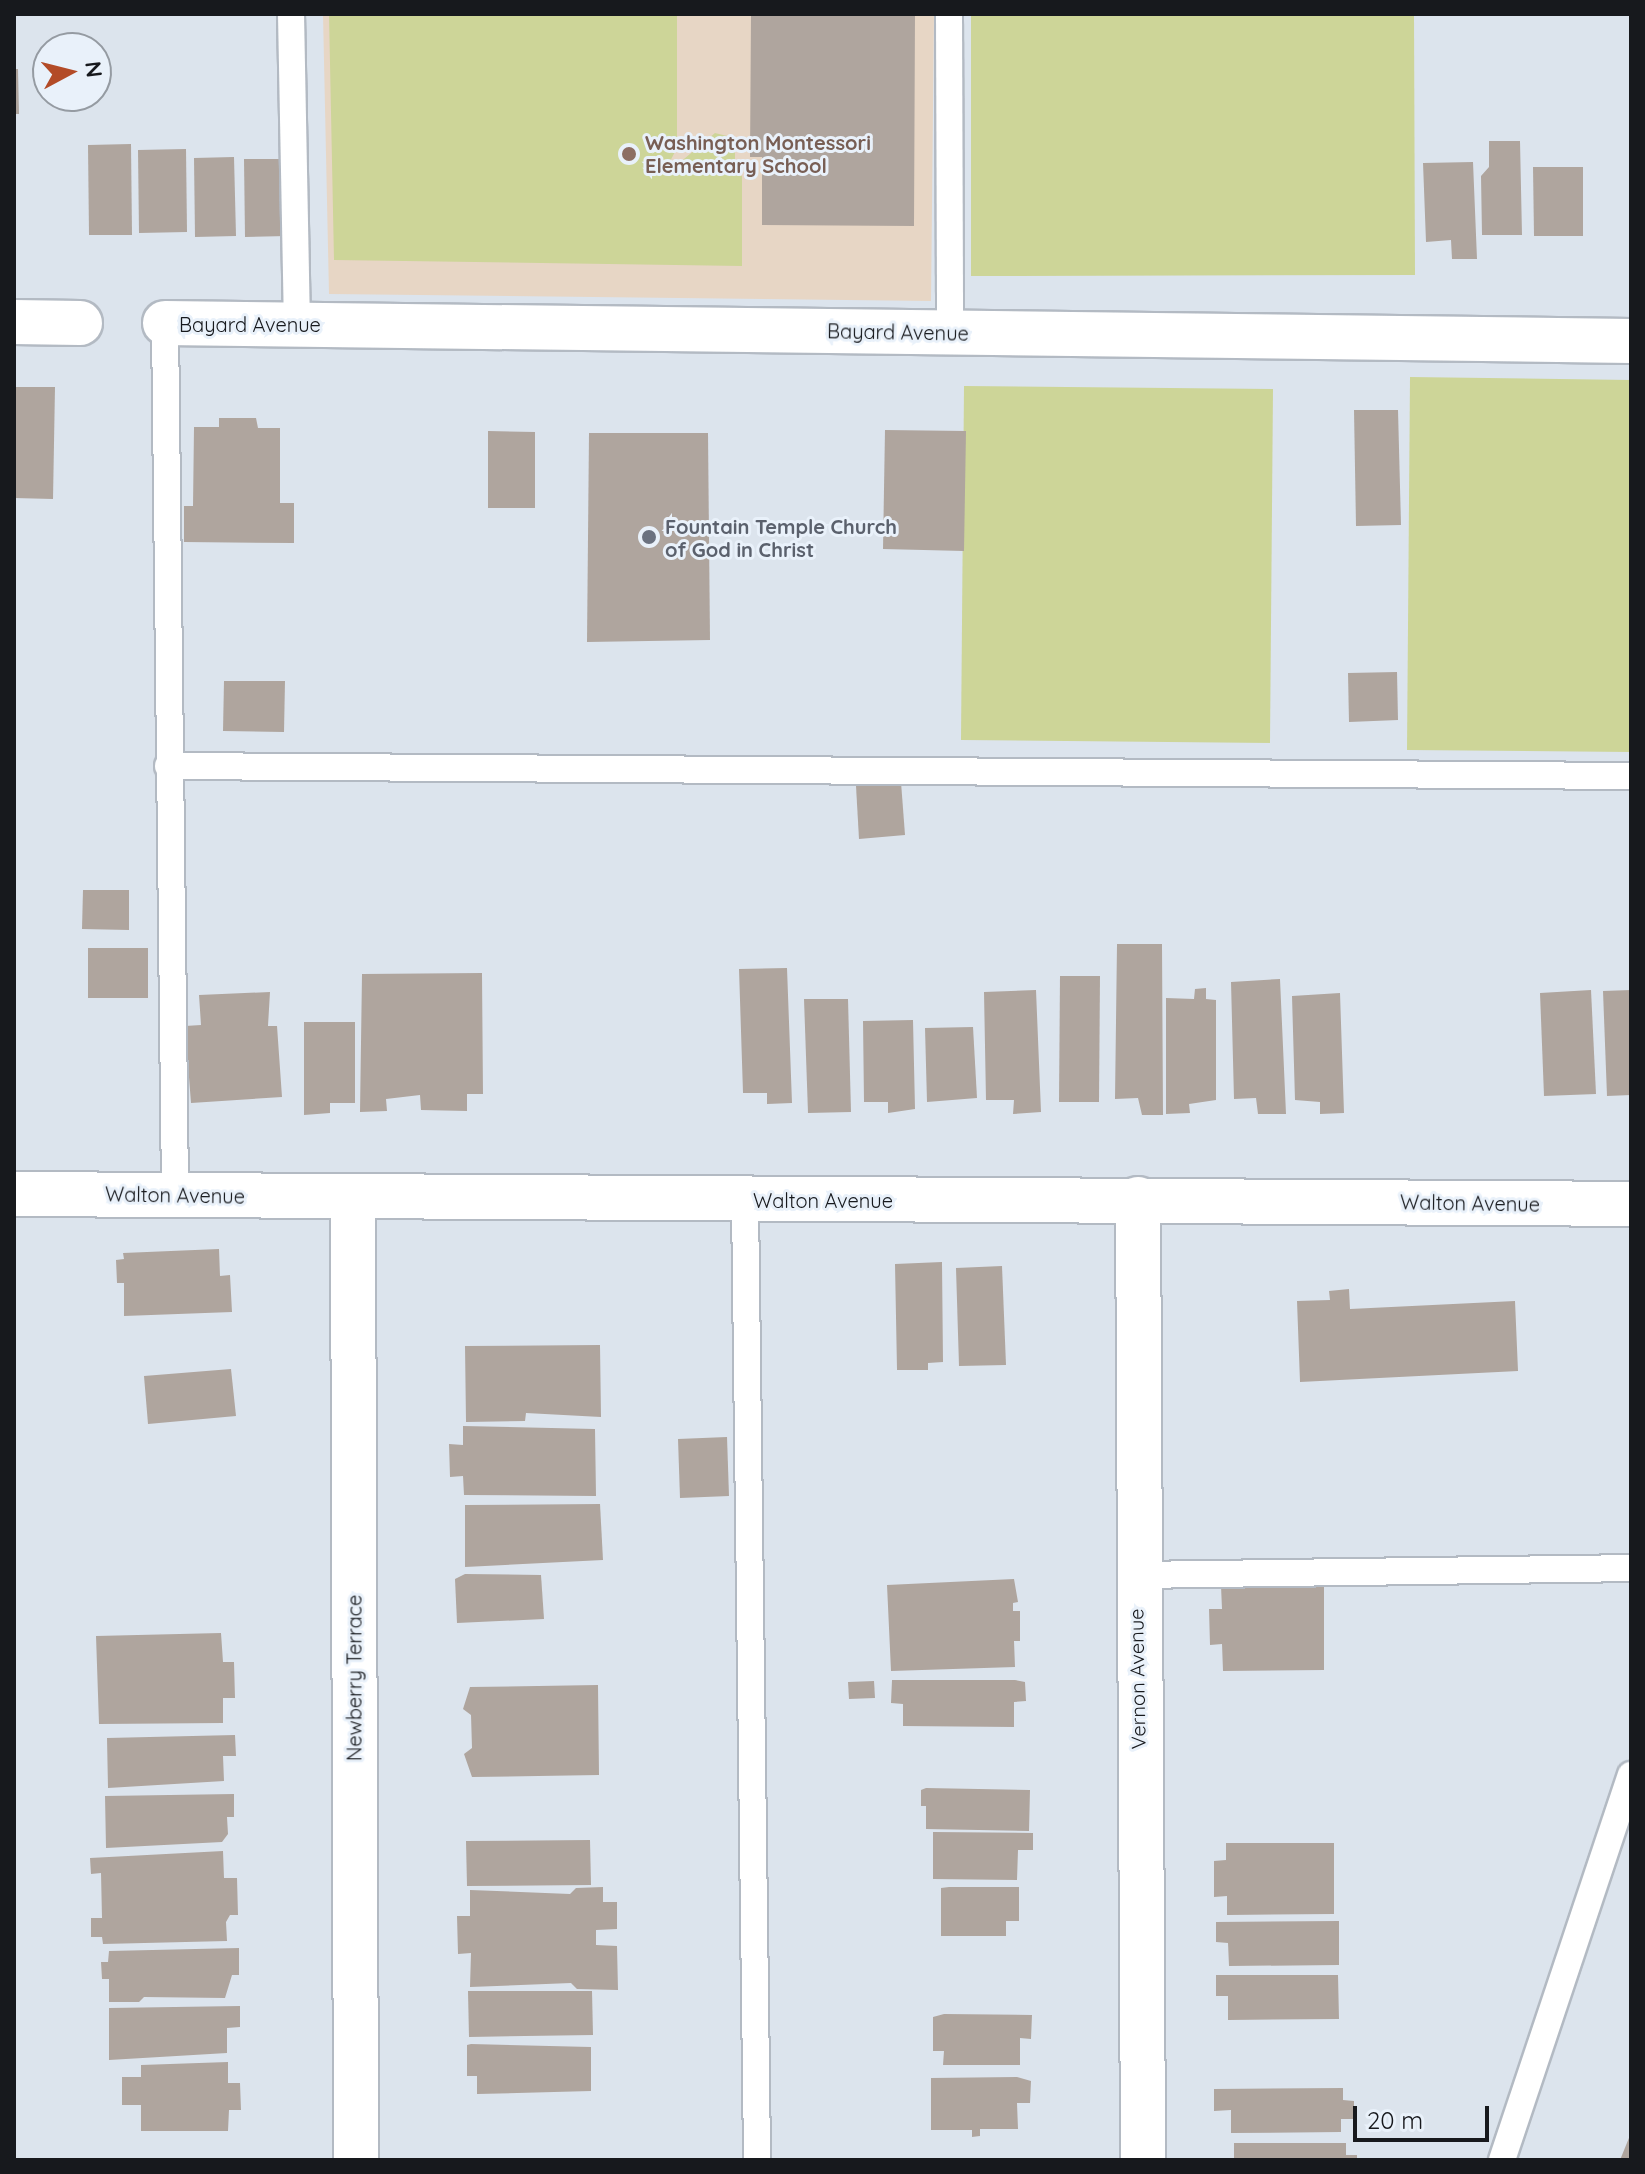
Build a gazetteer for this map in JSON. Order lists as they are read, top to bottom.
{
  "streets": {
    "street": [
      "Bayard Avenue",
      "Walton Avenue",
      "Newberry Terrace",
      "Vernon Avenue"
    ]
  },
  "crossings": [
    ["Walton Avenue", "Newberry Terrace"],
    ["Walton Avenue", "Vernon Avenue"]
  ],
  "places": ["Washington Montessori Elementary School", "Fountain Temple Church of God in Christ"],
  "scale_bar": "20 m",
  "north": "right"
}
